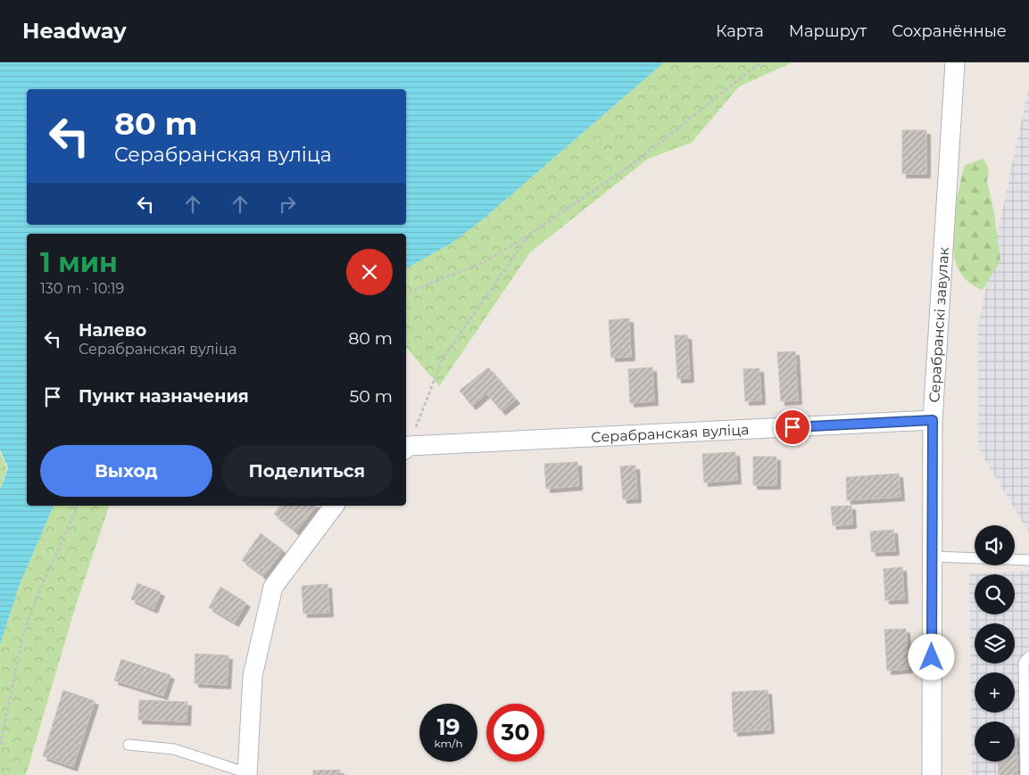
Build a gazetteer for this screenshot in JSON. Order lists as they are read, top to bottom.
{
  "streets": {
    "street": ["Серабранскі завулак", "Серабранская вуліца"]
  },
  "crossings": [
    ["Серабранскі завулак", "Серабранская вуліца"]
  ],
  "page": {
    "header": "Headway",
    "nav": ["Карта", "Маршрут", "Сохранённые"],
    "turn": ["80 m", "Серабранская вуліца"],
    "heading": ["1 мин", "130 m · 10:19"],
    "list": [
      {
        "name": "Налево",
        "note": "Серабранская вуліца",
        "value": "80 m"
      },
      {
        "name": "Пункт назначения",
        "value": "50 m"
      }
    ],
    "buttons": ["Выход", "Поделиться"],
    "map_buttons": ["+", "−"],
    "speed": "19 km/h",
    "limit": "30"
  }
}
